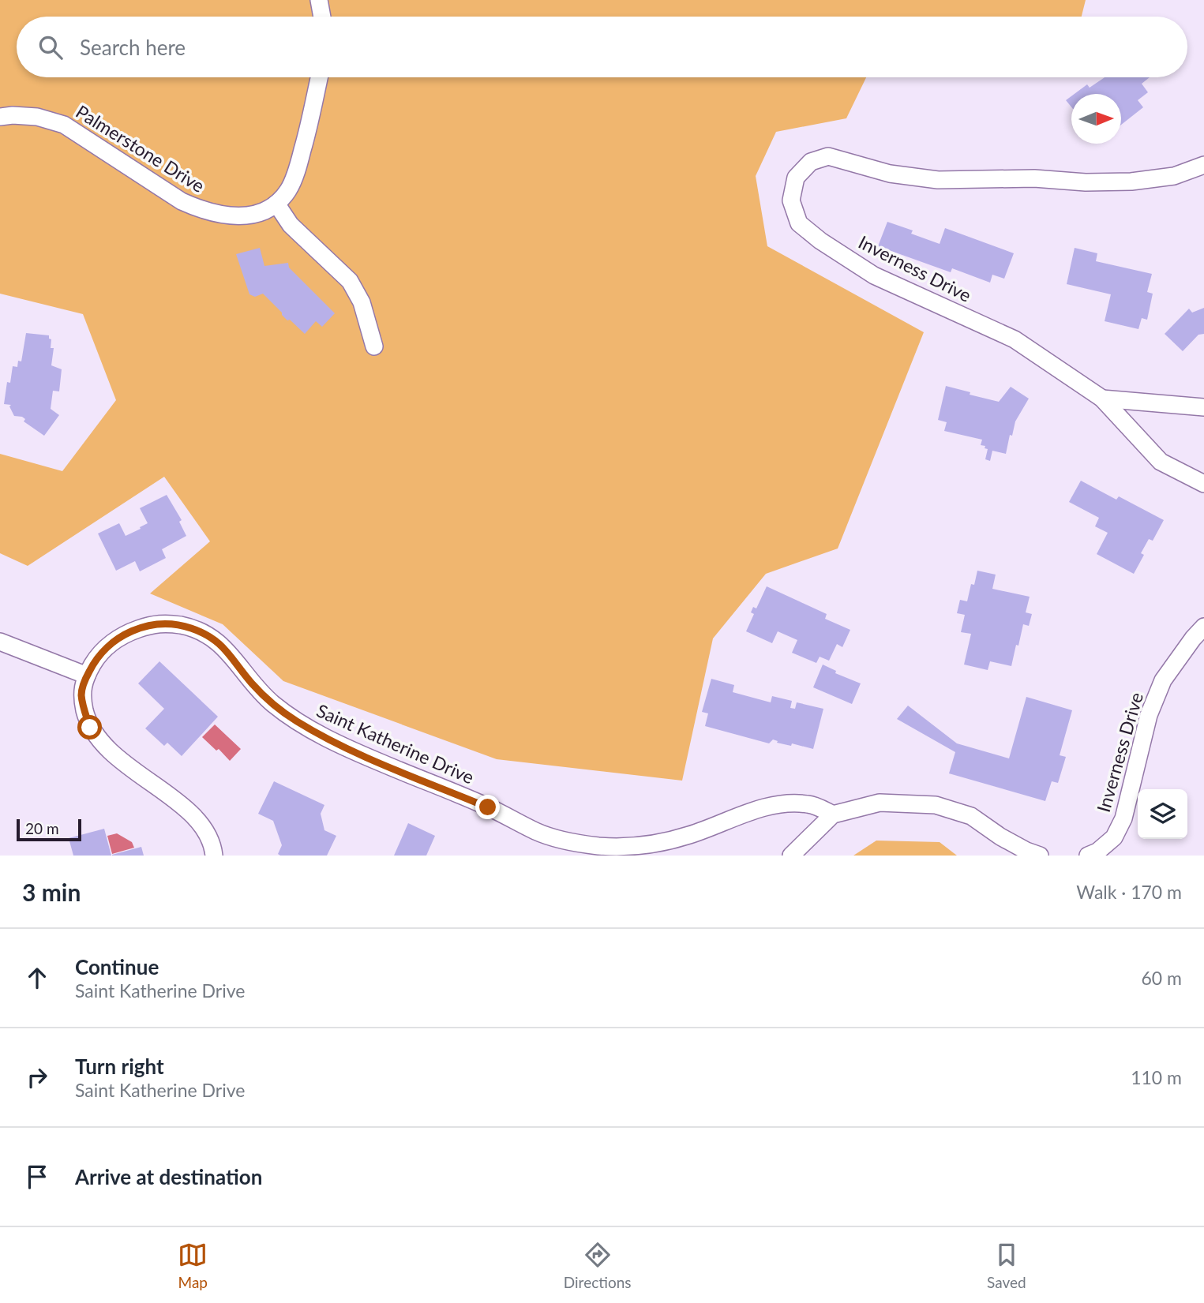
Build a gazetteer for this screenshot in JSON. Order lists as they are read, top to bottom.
{
  "streets": {
    "street": ["Palmerstone Drive", "Inverness Drive", "Saint Katherine Drive"]
  },
  "scale_bar": "20 m",
  "north": "right",
  "page": {
    "search": "Search here",
    "scale": "20 m",
    "heading": ["3 min", "Walk · 170 m"],
    "list": [
      ["Continue", "Saint Katherine Drive", "60 m"],
      ["Turn right", "Saint Katherine Drive", "110 m"],
      "Arrive at destination"
    ],
    "nav": ["Map", "Directions", "Saved"]
  }
}
